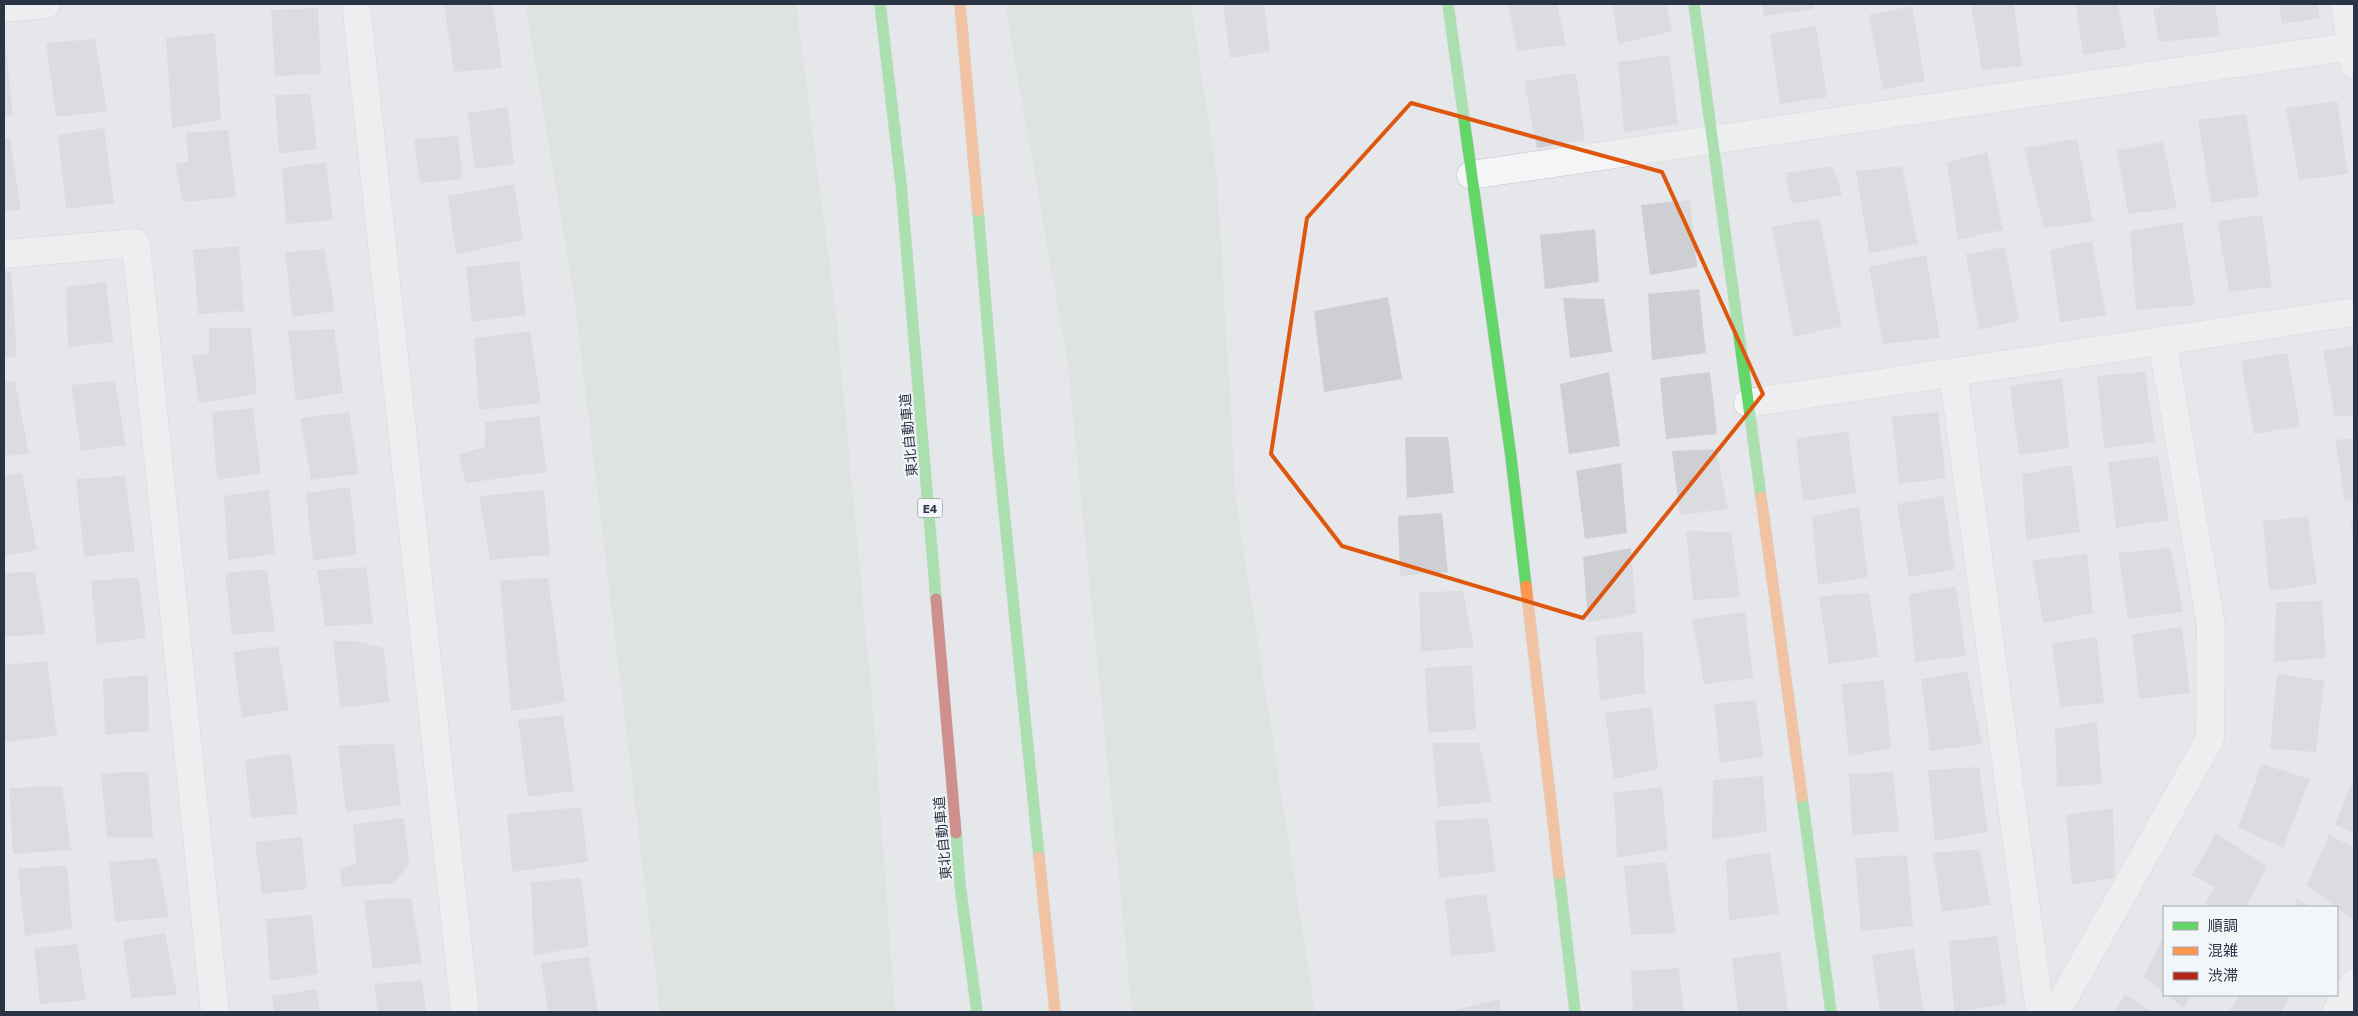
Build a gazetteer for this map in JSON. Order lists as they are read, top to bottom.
{
  "streets": {
    "main road": ["東北自動車道", "E4"]
  },
  "legend": ["順調", "混雑", "渋滞"]
}
